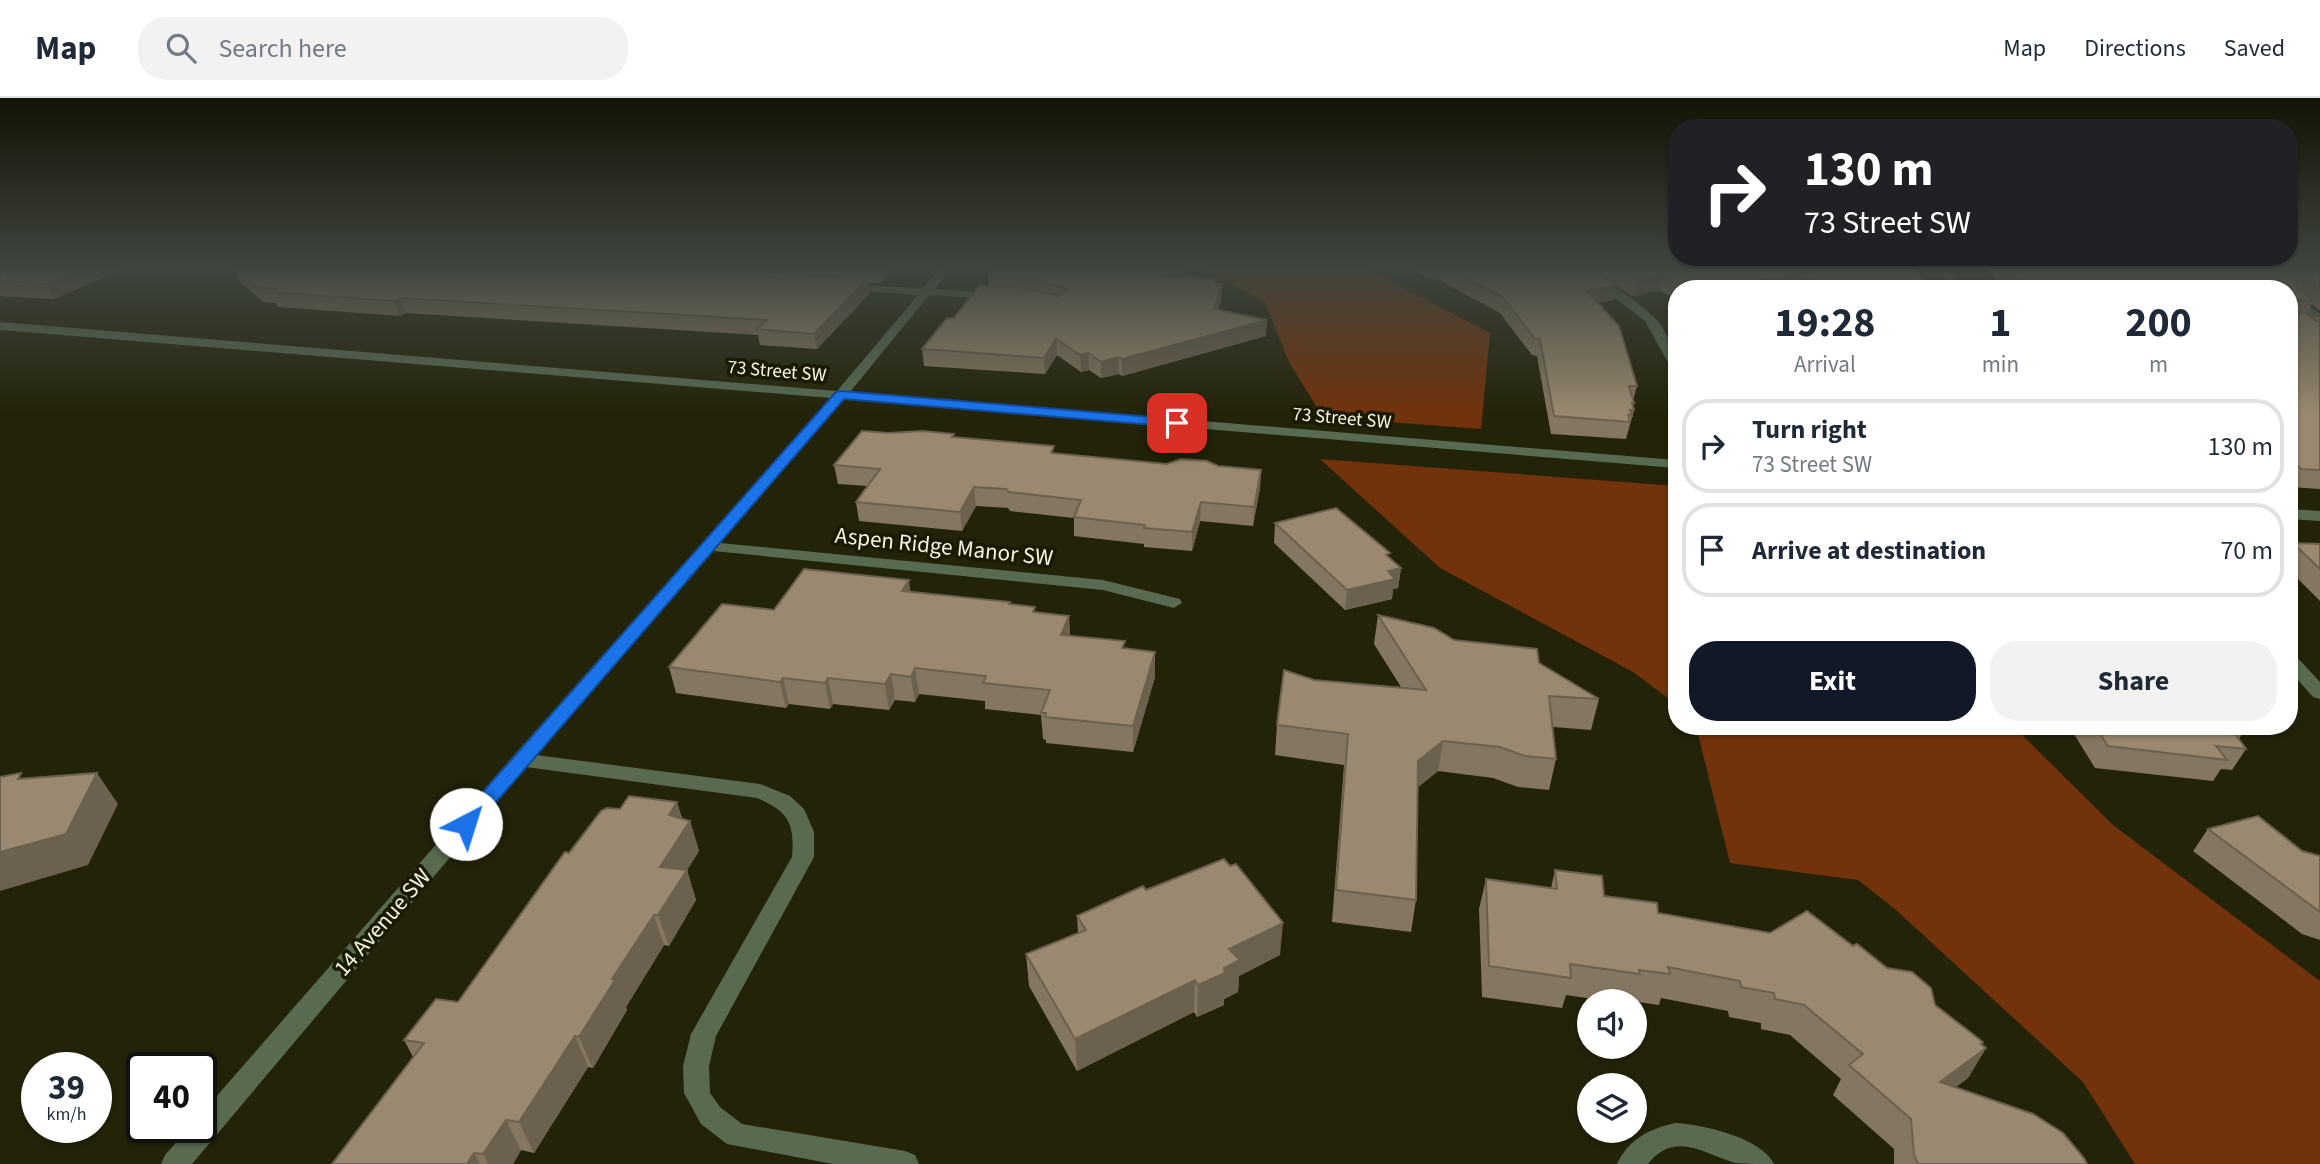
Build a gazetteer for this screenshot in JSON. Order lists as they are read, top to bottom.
{
  "streets": {
    "street": ["73 Street SW", "Aspen Ridge Manor SW", "14 Avenue SW"]
  },
  "crossings": [
    ["73 Street SW", "14 Avenue SW"],
    ["Aspen Ridge Manor SW", "14 Avenue SW"]
  ],
  "page": {
    "header": "Map",
    "search": "Search here",
    "nav": ["Map", "Directions", "Saved"],
    "turn": ["130 m", "73 Street SW"],
    "eta": [
      "19:28",
      "Arrival",
      "1",
      "min",
      "200",
      "m"
    ],
    "list": [
      {
        "name": "Turn right",
        "note": "73 Street SW",
        "value": "130 m"
      },
      {
        "name": "Arrive at destination",
        "value": "70 m"
      }
    ],
    "buttons": ["Exit", "Share"],
    "speed": "39 km/h",
    "limit": "40"
  }
}
